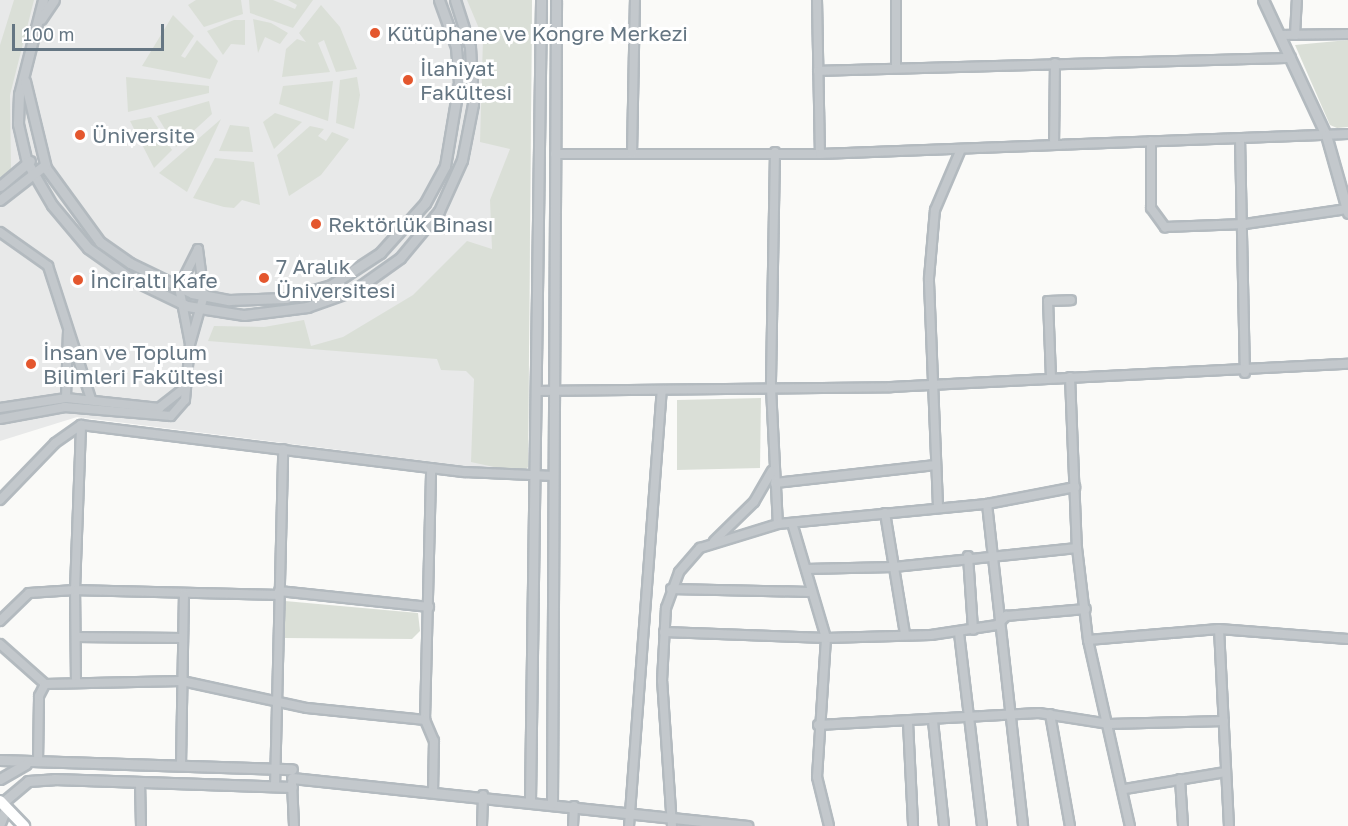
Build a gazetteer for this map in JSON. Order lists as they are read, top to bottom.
{
  "places": [
    "Kütüphane ve Kongre Merkezi",
    "İlahiyat Fakültesi",
    "Üniversite",
    "Rektörlük Binası",
    "7 Aralık Üniversitesi",
    "İnciraltı Kafe",
    "İnsan ve Toplum Bilimleri Fakültesi"
  ],
  "scale_bar": "100 m"
}
